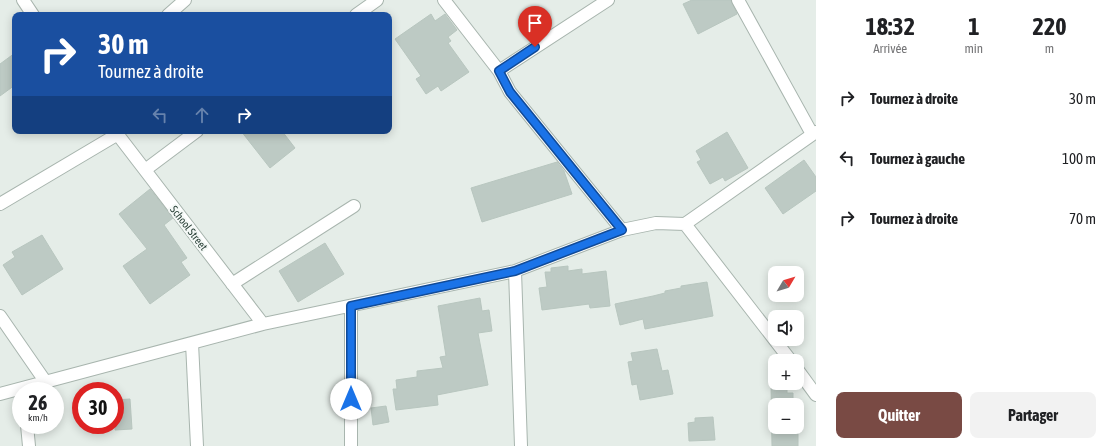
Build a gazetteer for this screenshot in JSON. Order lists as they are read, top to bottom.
{
  "streets": {
    "street": ["School Street"]
  },
  "north": "top right",
  "page": {
    "eta": [
      "18:32",
      "Arrivée",
      "1",
      "min",
      "220",
      "m"
    ],
    "turn": ["30 m", "Tournez à droite"],
    "list": [
      {
        "name": "Tournez à droite",
        "value": "30 m"
      },
      {
        "name": "Tournez à gauche",
        "value": "100 m"
      },
      {
        "name": "Tournez à droite",
        "value": "70 m"
      }
    ],
    "map_buttons": ["+", "−"],
    "speed": "26 km/h",
    "limit": "30",
    "buttons": ["Quitter", "Partager"]
  }
}
